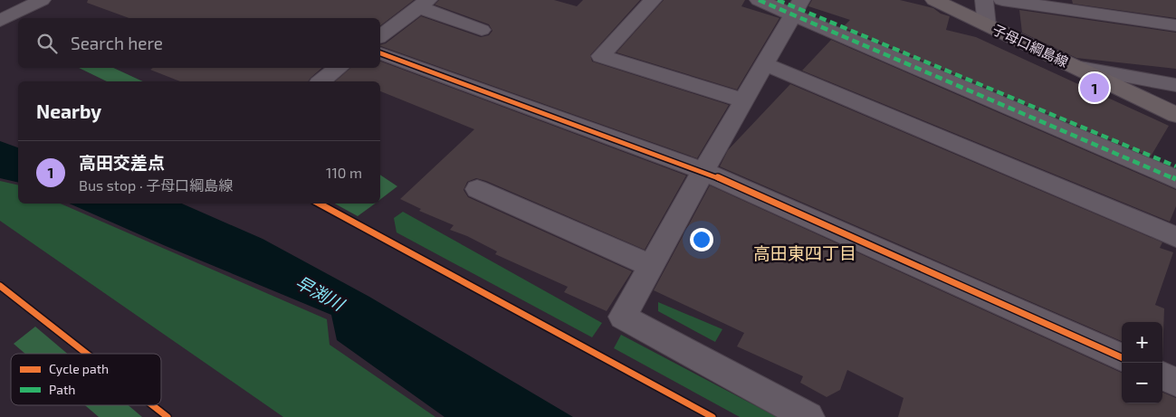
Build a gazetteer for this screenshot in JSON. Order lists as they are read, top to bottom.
{
  "streets": {
    "main road": ["子母口綱島線"]
  },
  "districts": ["高田東四丁目"],
  "water": ["早渕川"],
  "legend": ["Cycle path", "Path"],
  "page": {
    "search": "Search here",
    "pins": "1",
    "heading": "Nearby",
    "list": [
      {
        "mark": "1",
        "name": "高田交差点",
        "note": "Bus stop · 子母口綱島線",
        "value": "110 m"
      }
    ],
    "map_buttons": ["+", "−"]
  }
}
